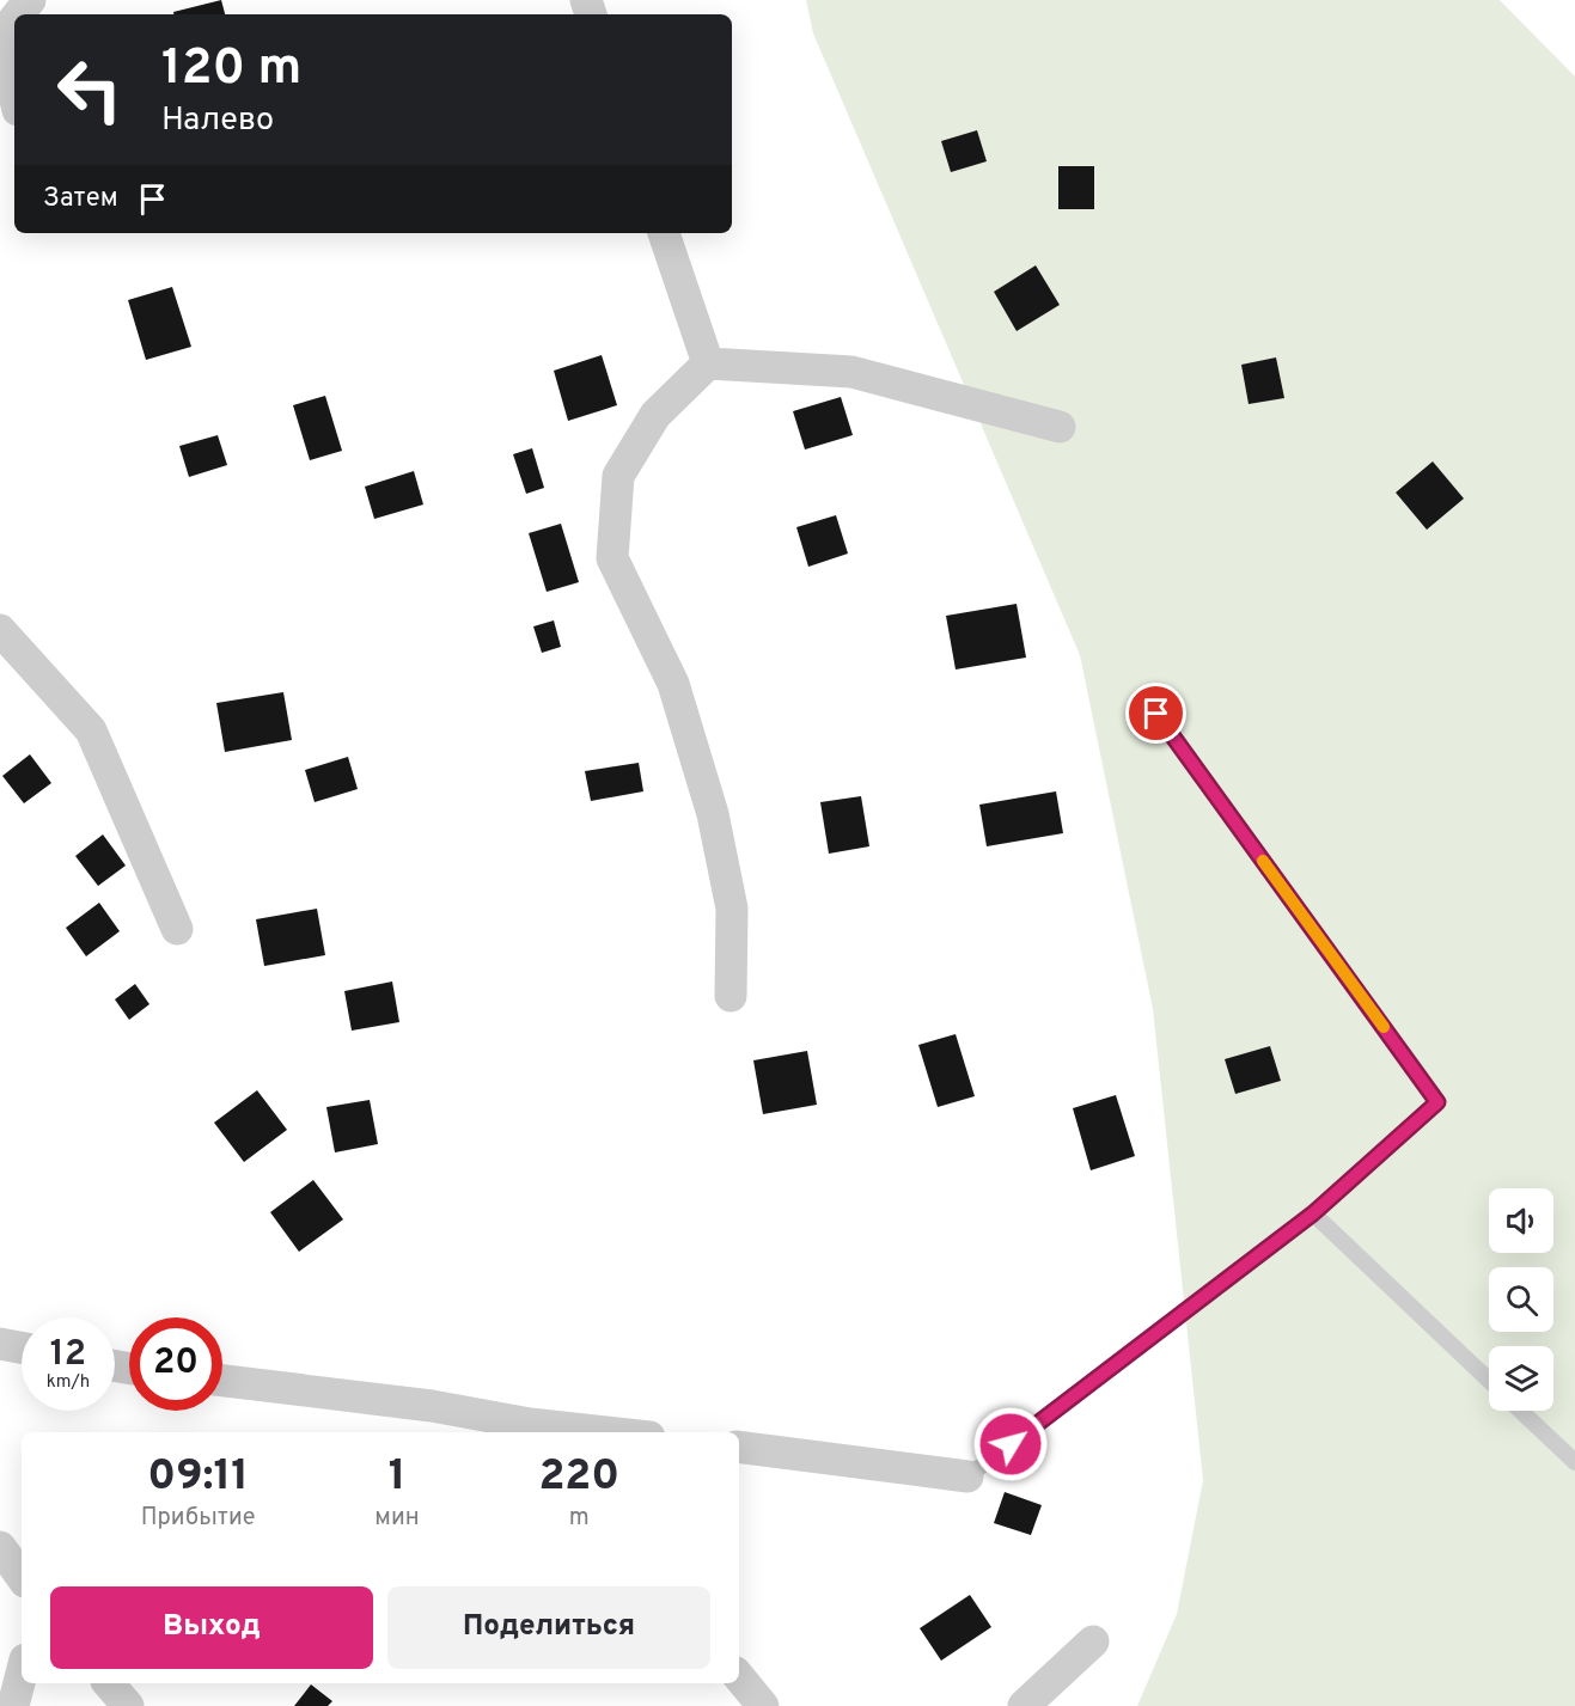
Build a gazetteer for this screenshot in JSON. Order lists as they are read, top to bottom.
{
  "page": {
    "turn": ["120 m", "Налево"],
    "then": "Затем",
    "speed": "12 km/h",
    "limit": "20",
    "eta": [
      "09:11",
      "Прибытие",
      "1",
      "мин",
      "220",
      "m"
    ],
    "buttons": ["Выход", "Поделиться"]
  }
}
